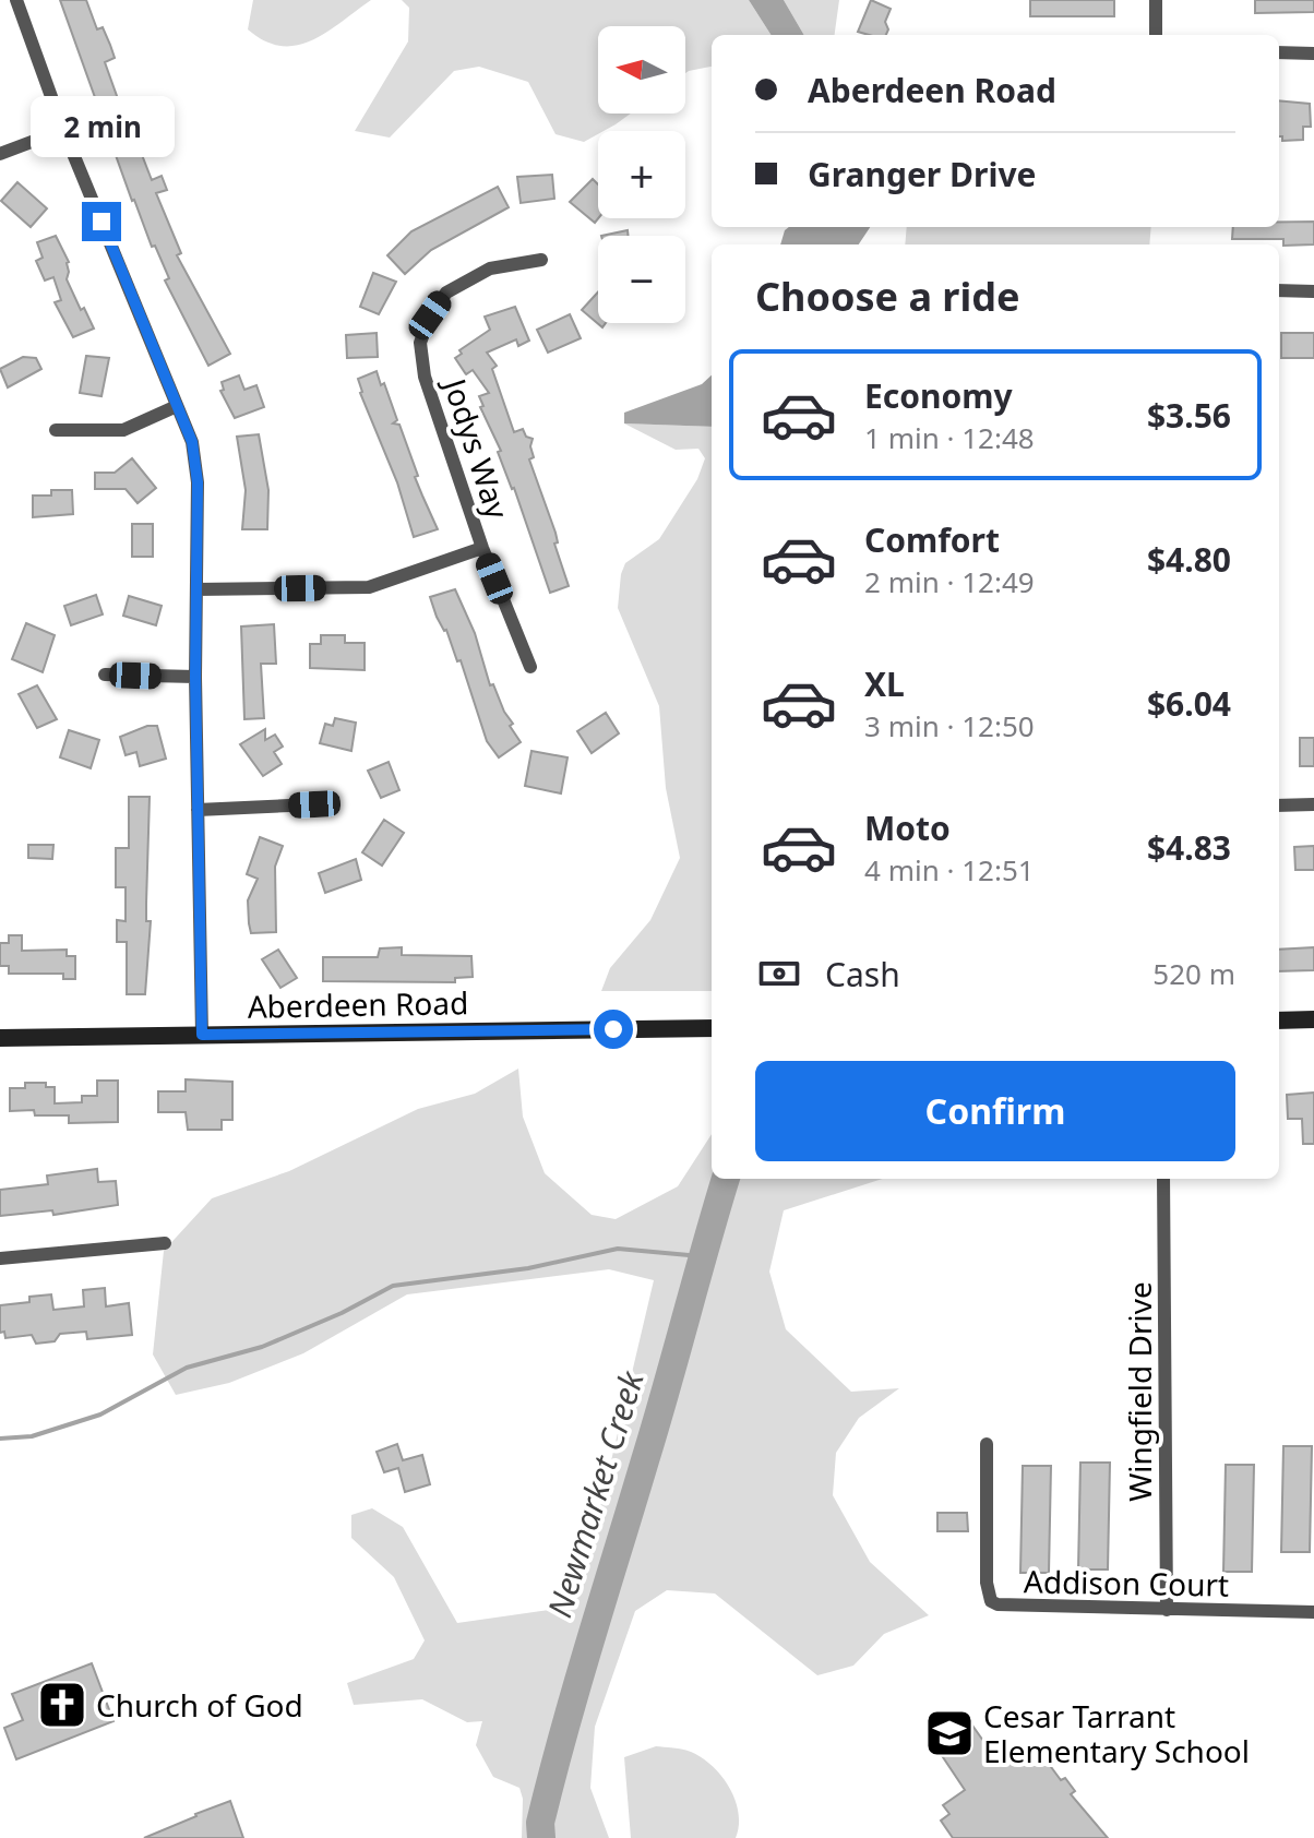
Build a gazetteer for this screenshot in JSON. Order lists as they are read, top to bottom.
{
  "streets": {
    "main road": ["Aberdeen Road"],
    "street": ["Jodys Way", "Wingfield Drive", "Addison Court"]
  },
  "crossings": [
    ["Wingfield Drive", "Addison Court"]
  ],
  "water": ["Newmarket Creek"],
  "places": {
    "church": ["Church of God"],
    "school or university": ["Cesar Tarrant Elementary School"]
  },
  "north": "left",
  "page": {
    "map_buttons": ["+", "−"],
    "banner": ["Aberdeen Road", "Granger Drive"],
    "bubble": "2 min",
    "heading": "Choose a ride",
    "list": [
      {
        "name": "Economy",
        "note": "1 min · 12:48",
        "value": "$3.56"
      },
      {
        "name": "Comfort",
        "note": "2 min · 12:49",
        "value": "$4.80"
      },
      {
        "name": "XL",
        "note": "3 min · 12:50",
        "value": "$6.04"
      },
      {
        "name": "Moto",
        "note": "4 min · 12:51",
        "value": "$4.83"
      }
    ],
    "pay": ["Cash", "520 m"],
    "buttons": "Confirm"
  }
}
